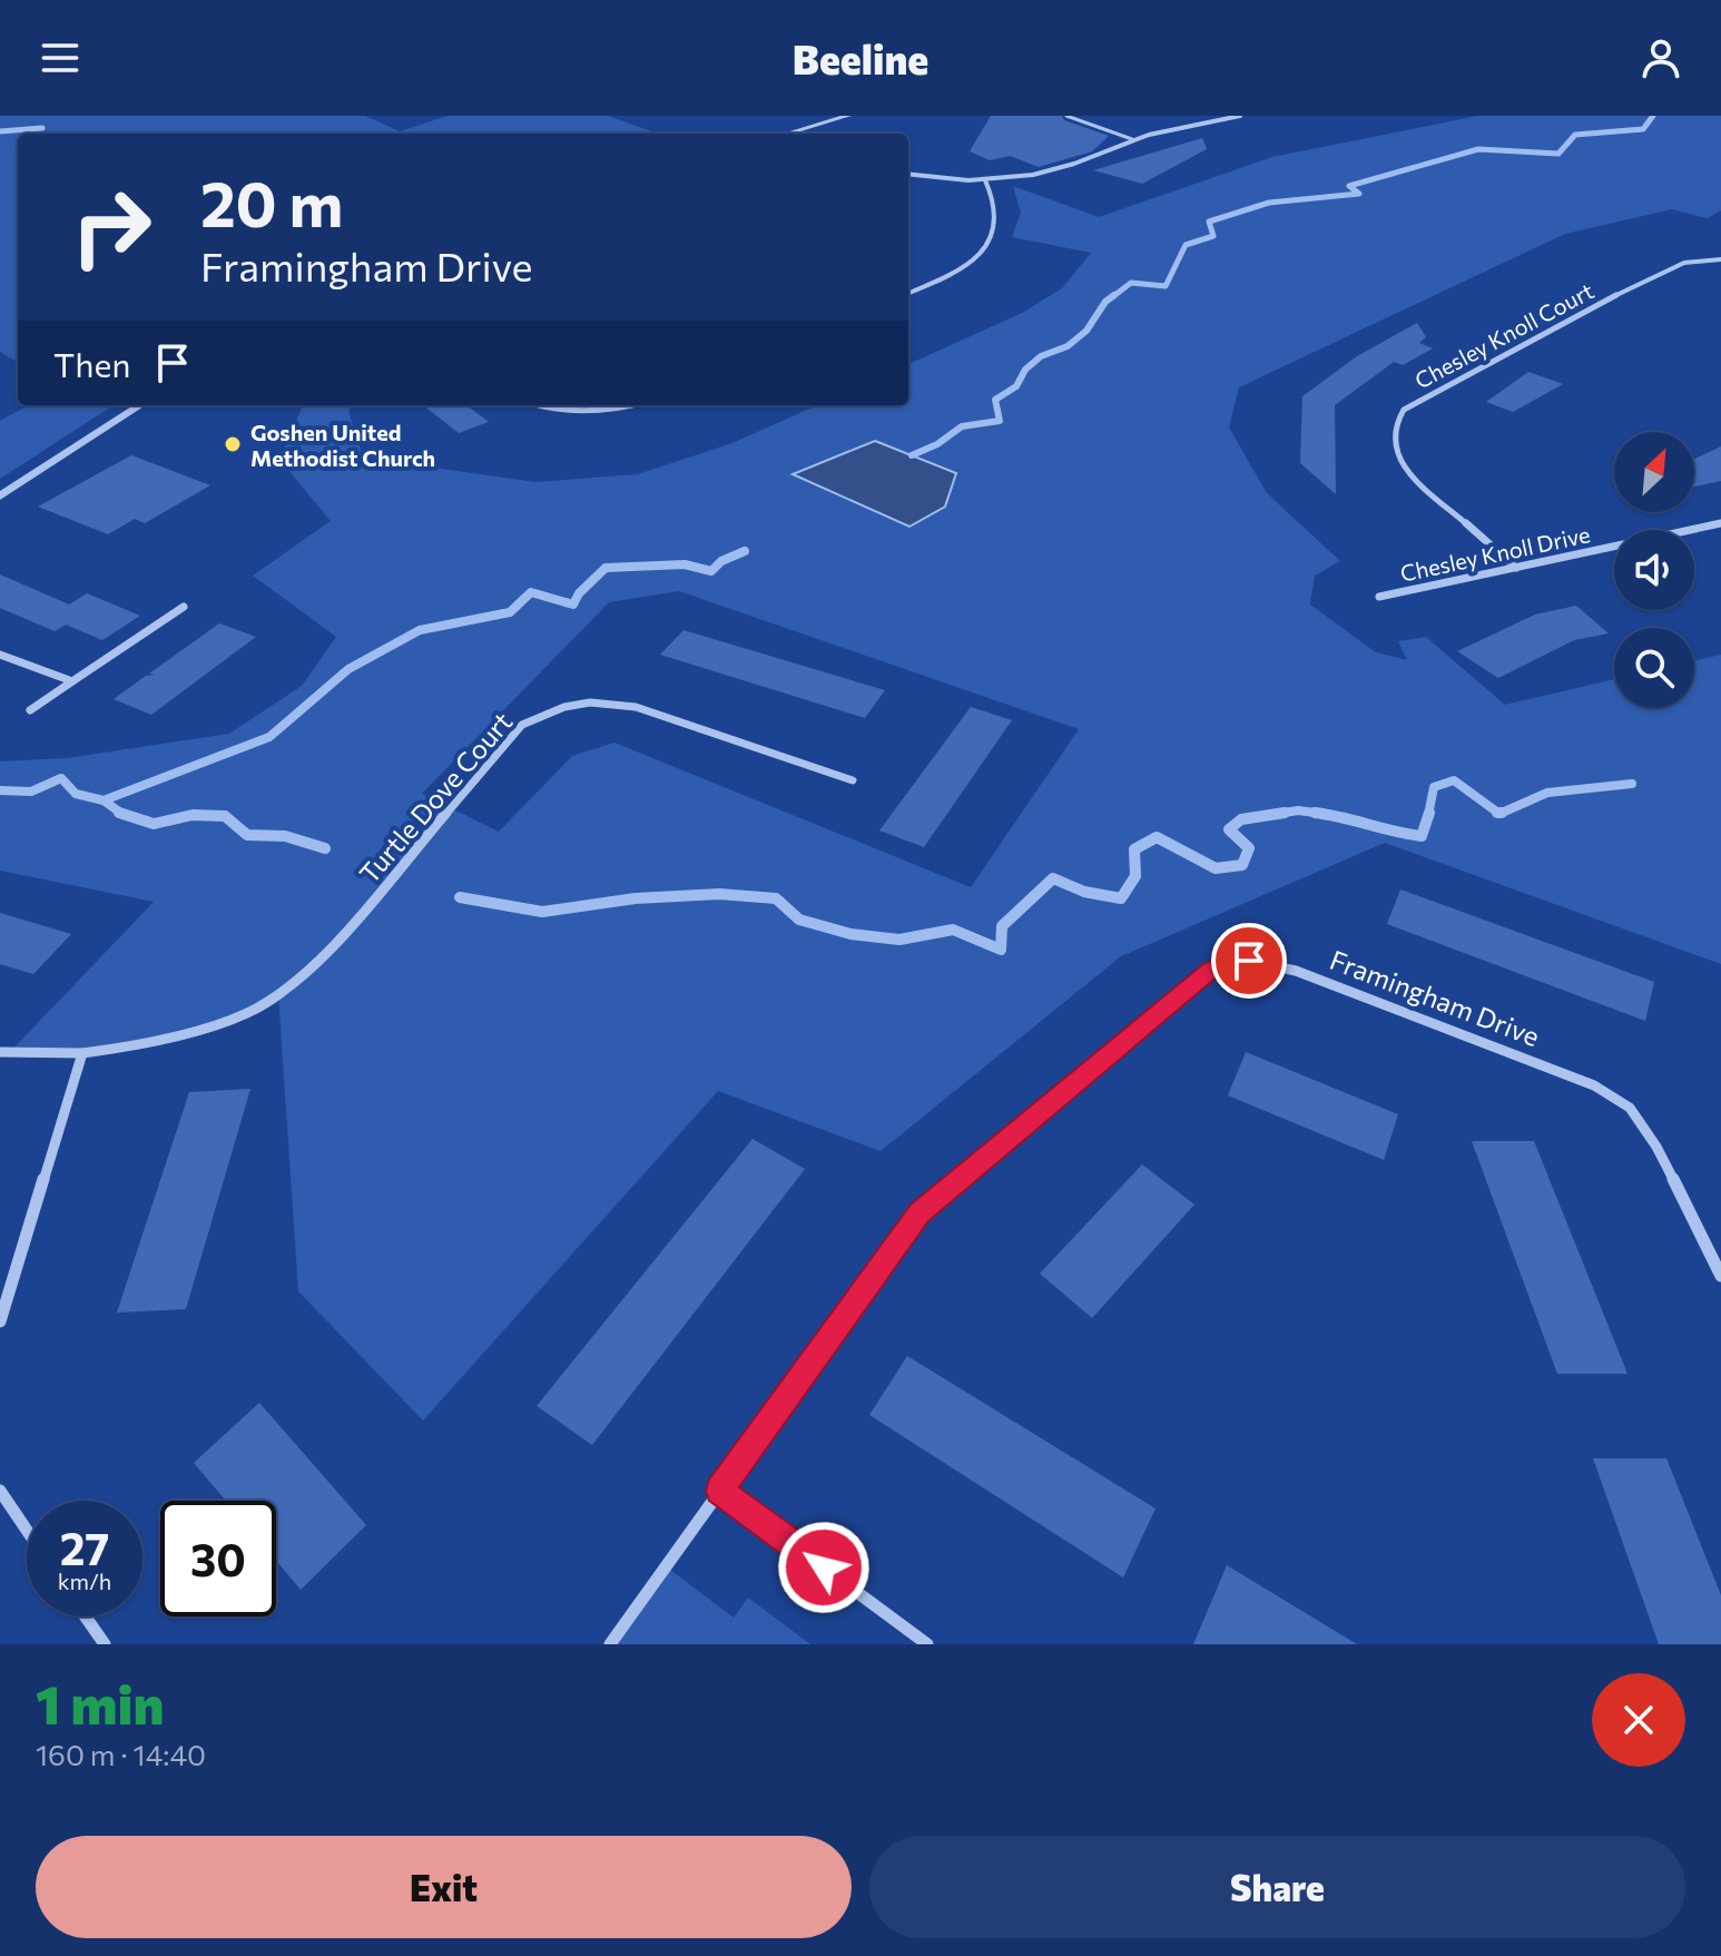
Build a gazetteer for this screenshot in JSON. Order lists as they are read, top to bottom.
{
  "streets": {
    "street": [
      "Chesley Knoll Court",
      "Chesley Knoll Drive",
      "Turtle Dove Court",
      "Framingham Drive"
    ]
  },
  "crossings": [
    ["Chesley Knoll Court", "Chesley Knoll Drive"]
  ],
  "places": ["Goshen United Methodist Church"],
  "north": "top right",
  "page": {
    "header": "Beeline",
    "turn": ["20 m", "Framingham Drive"],
    "then": "Then",
    "speed": "27 km/h",
    "limit": "30",
    "heading": ["1 min", "160 m · 14:40"],
    "buttons": ["Exit", "Share"]
  }
}
